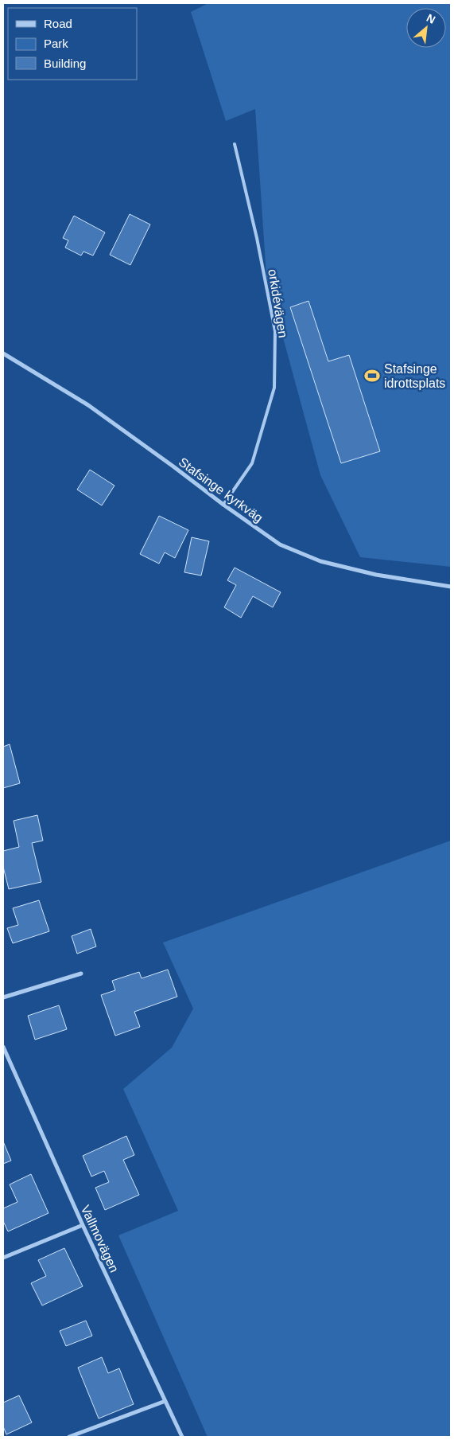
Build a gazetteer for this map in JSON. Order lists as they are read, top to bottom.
{
  "streets": {
    "street": ["Stafsinge kyrkväg", "Vallmovägen"],
    "lane": ["orkidévägen"]
  },
  "crossings": [
    ["orkidévägen", "Stafsinge kyrkväg"]
  ],
  "places": {
    "sports": ["Stafsinge idrottsplats"]
  },
  "legend": ["Road", "Park", "Building"],
  "north": "top right"
}
